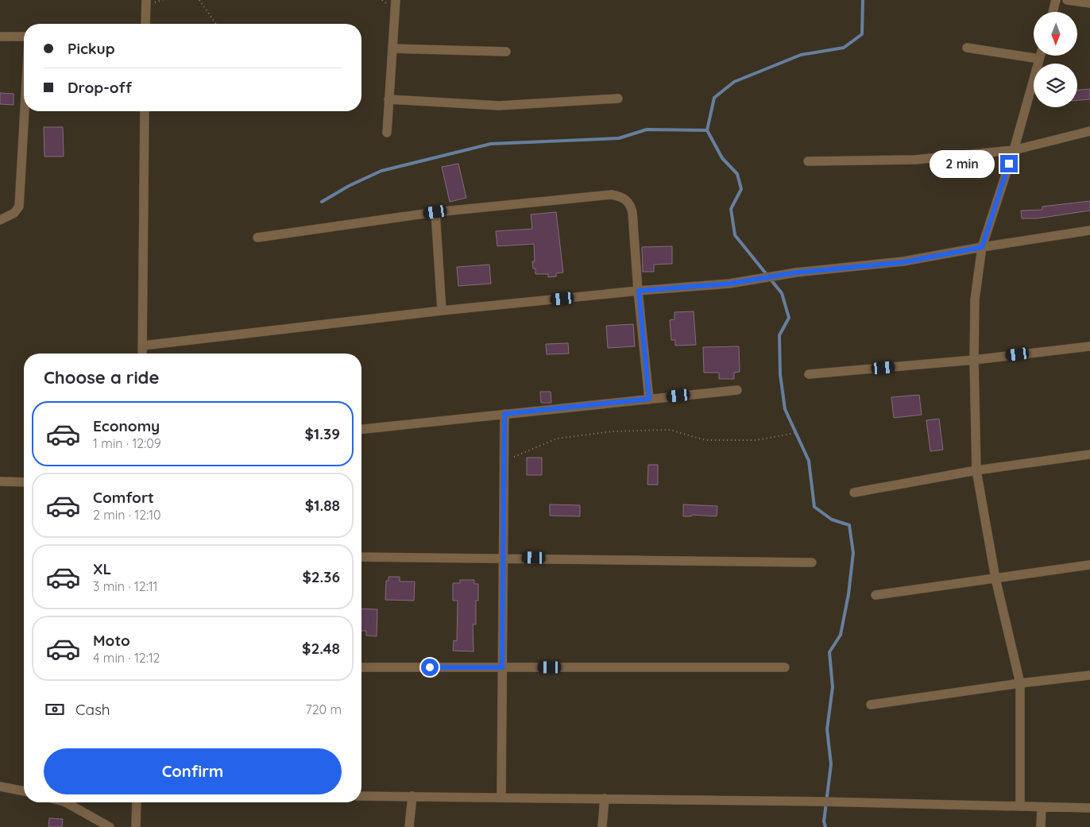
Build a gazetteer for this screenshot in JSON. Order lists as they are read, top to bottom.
{
  "north": "bottom",
  "page": {
    "banner": ["Pickup", "Drop-off"],
    "bubble": "2 min",
    "heading": "Choose a ride",
    "list": [
      {
        "name": "Economy",
        "note": "1 min · 12:09",
        "value": "$1.39"
      },
      {
        "name": "Comfort",
        "note": "2 min · 12:10",
        "value": "$1.88"
      },
      {
        "name": "XL",
        "note": "3 min · 12:11",
        "value": "$2.36"
      },
      {
        "name": "Moto",
        "note": "4 min · 12:12",
        "value": "$2.48"
      }
    ],
    "pay": ["Cash", "720 m"],
    "buttons": "Confirm"
  }
}
